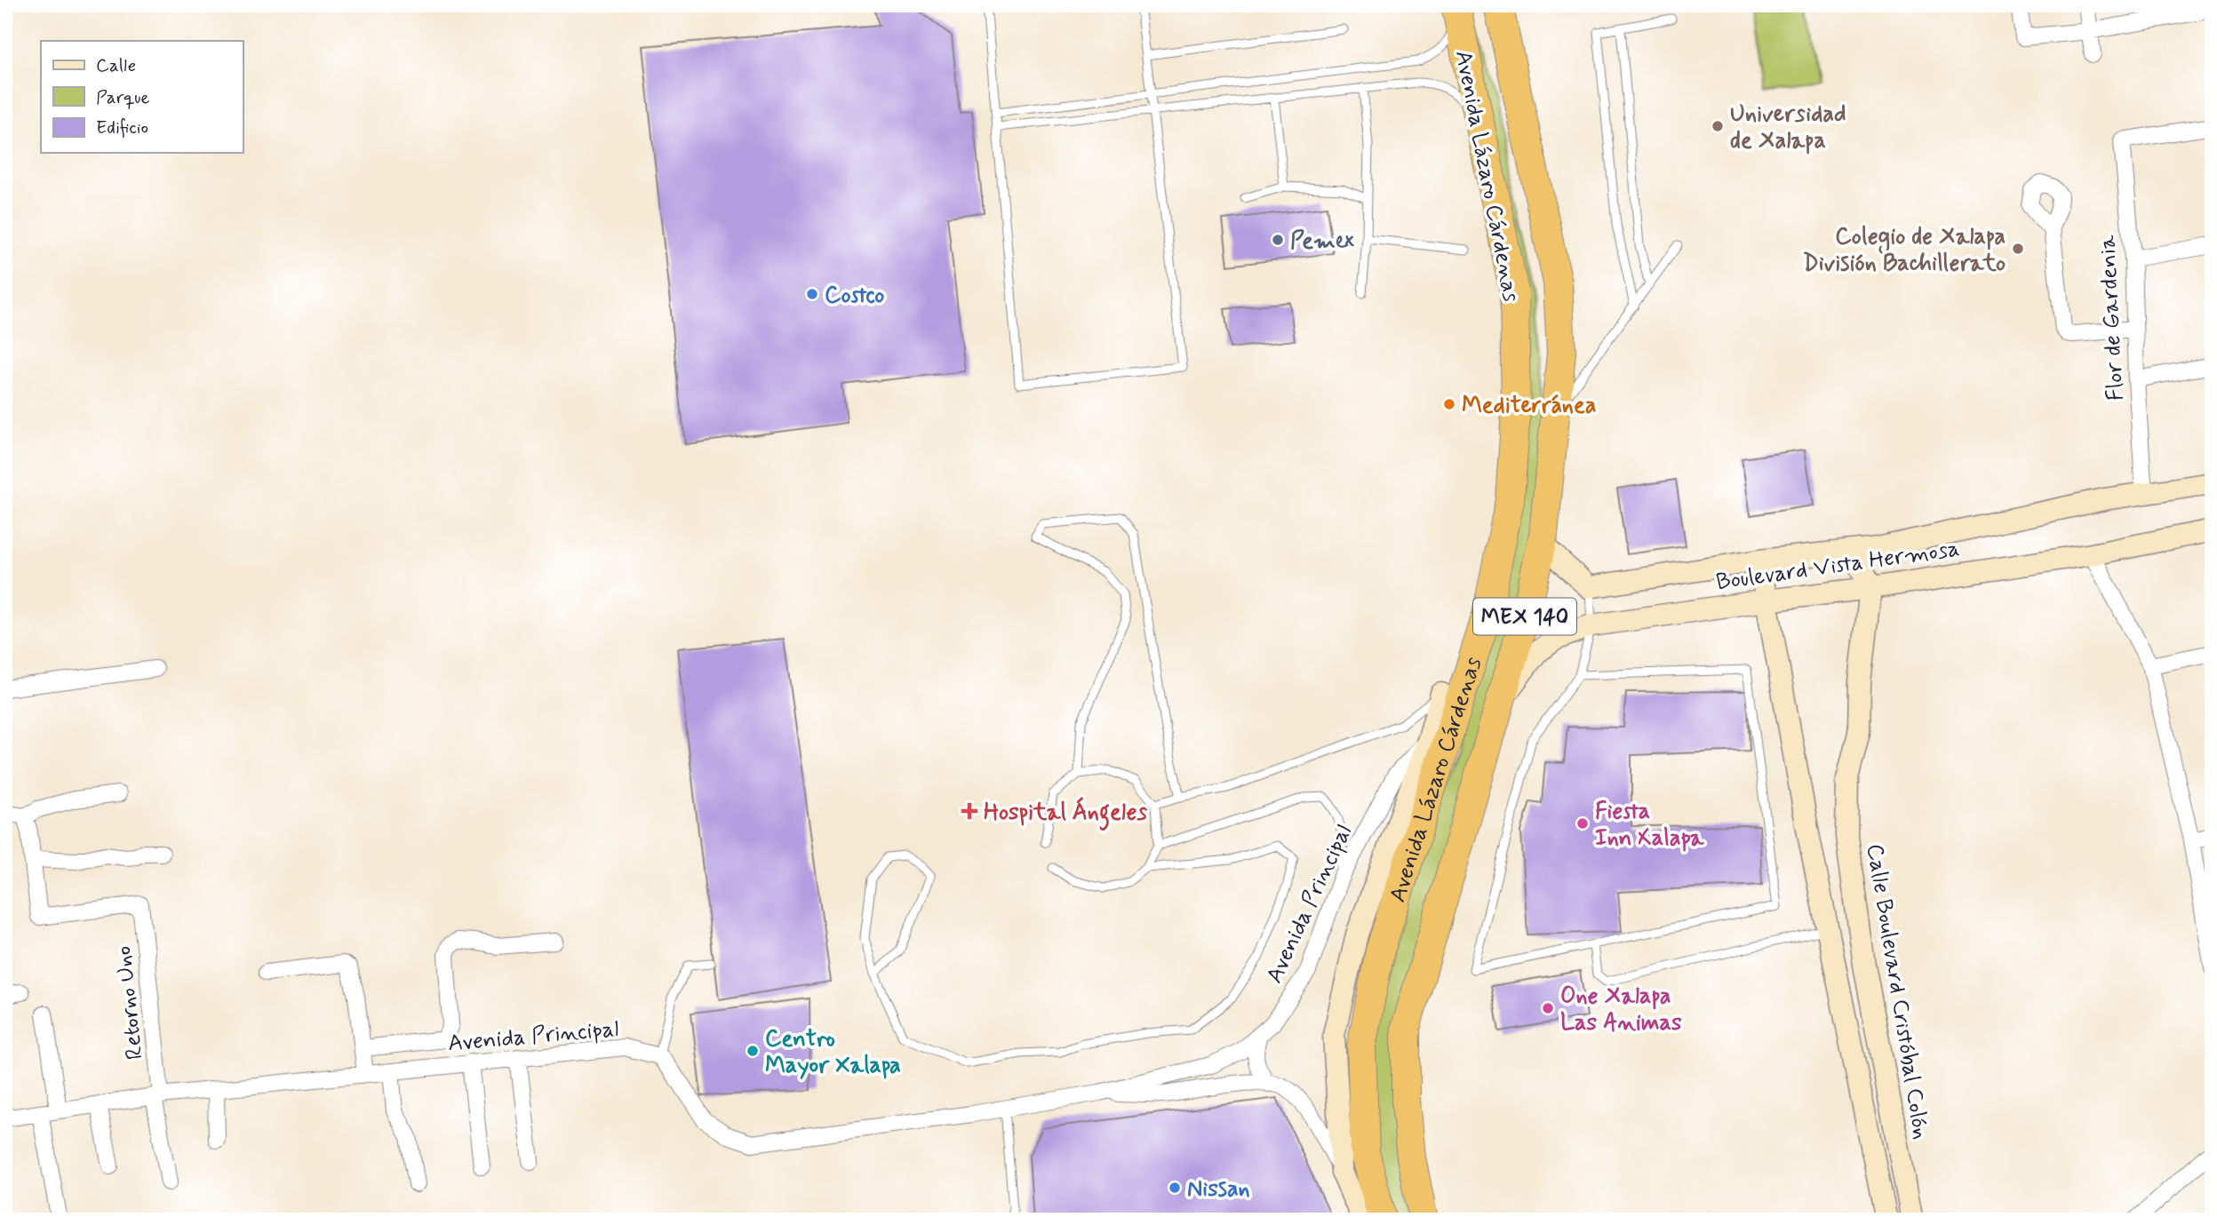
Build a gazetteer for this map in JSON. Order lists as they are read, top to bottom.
{
  "streets": {
    "highway": ["Avenida Lázaro Cárdenas", "MEX 140"],
    "street": [
      "Flor de Gardenia",
      "Boulevard Vista Hermosa",
      "Avenida Principal",
      "Calle Boulevard Cristóbal Colón",
      "Retorno Uno"
    ]
  },
  "crossings": [
    ["Avenida Lázaro Cárdenas", "Boulevard Vista Hermosa"],
    ["Avenida Lázaro Cárdenas", "Avenida Principal"],
    ["Flor de Gardenia", "Boulevard Vista Hermosa"],
    ["Boulevard Vista Hermosa", "Calle Boulevard Cristóbal Colón"],
    ["Avenida Principal", "Retorno Uno"]
  ],
  "places": {
    "other": [
      "Universidad de Xalapa",
      "Pemex",
      "Colegio de Xalapa División Bachillerato",
      "Costco",
      "Mediterránea",
      "Fiesta Inn Xalapa",
      "One Xalapa Las Animas",
      "Centro Mayor Xalapa",
      "Nissan"
    ],
    "health": ["Hospital Ángeles"]
  },
  "legend": ["Calle", "Parque", "Edificio"]
}
